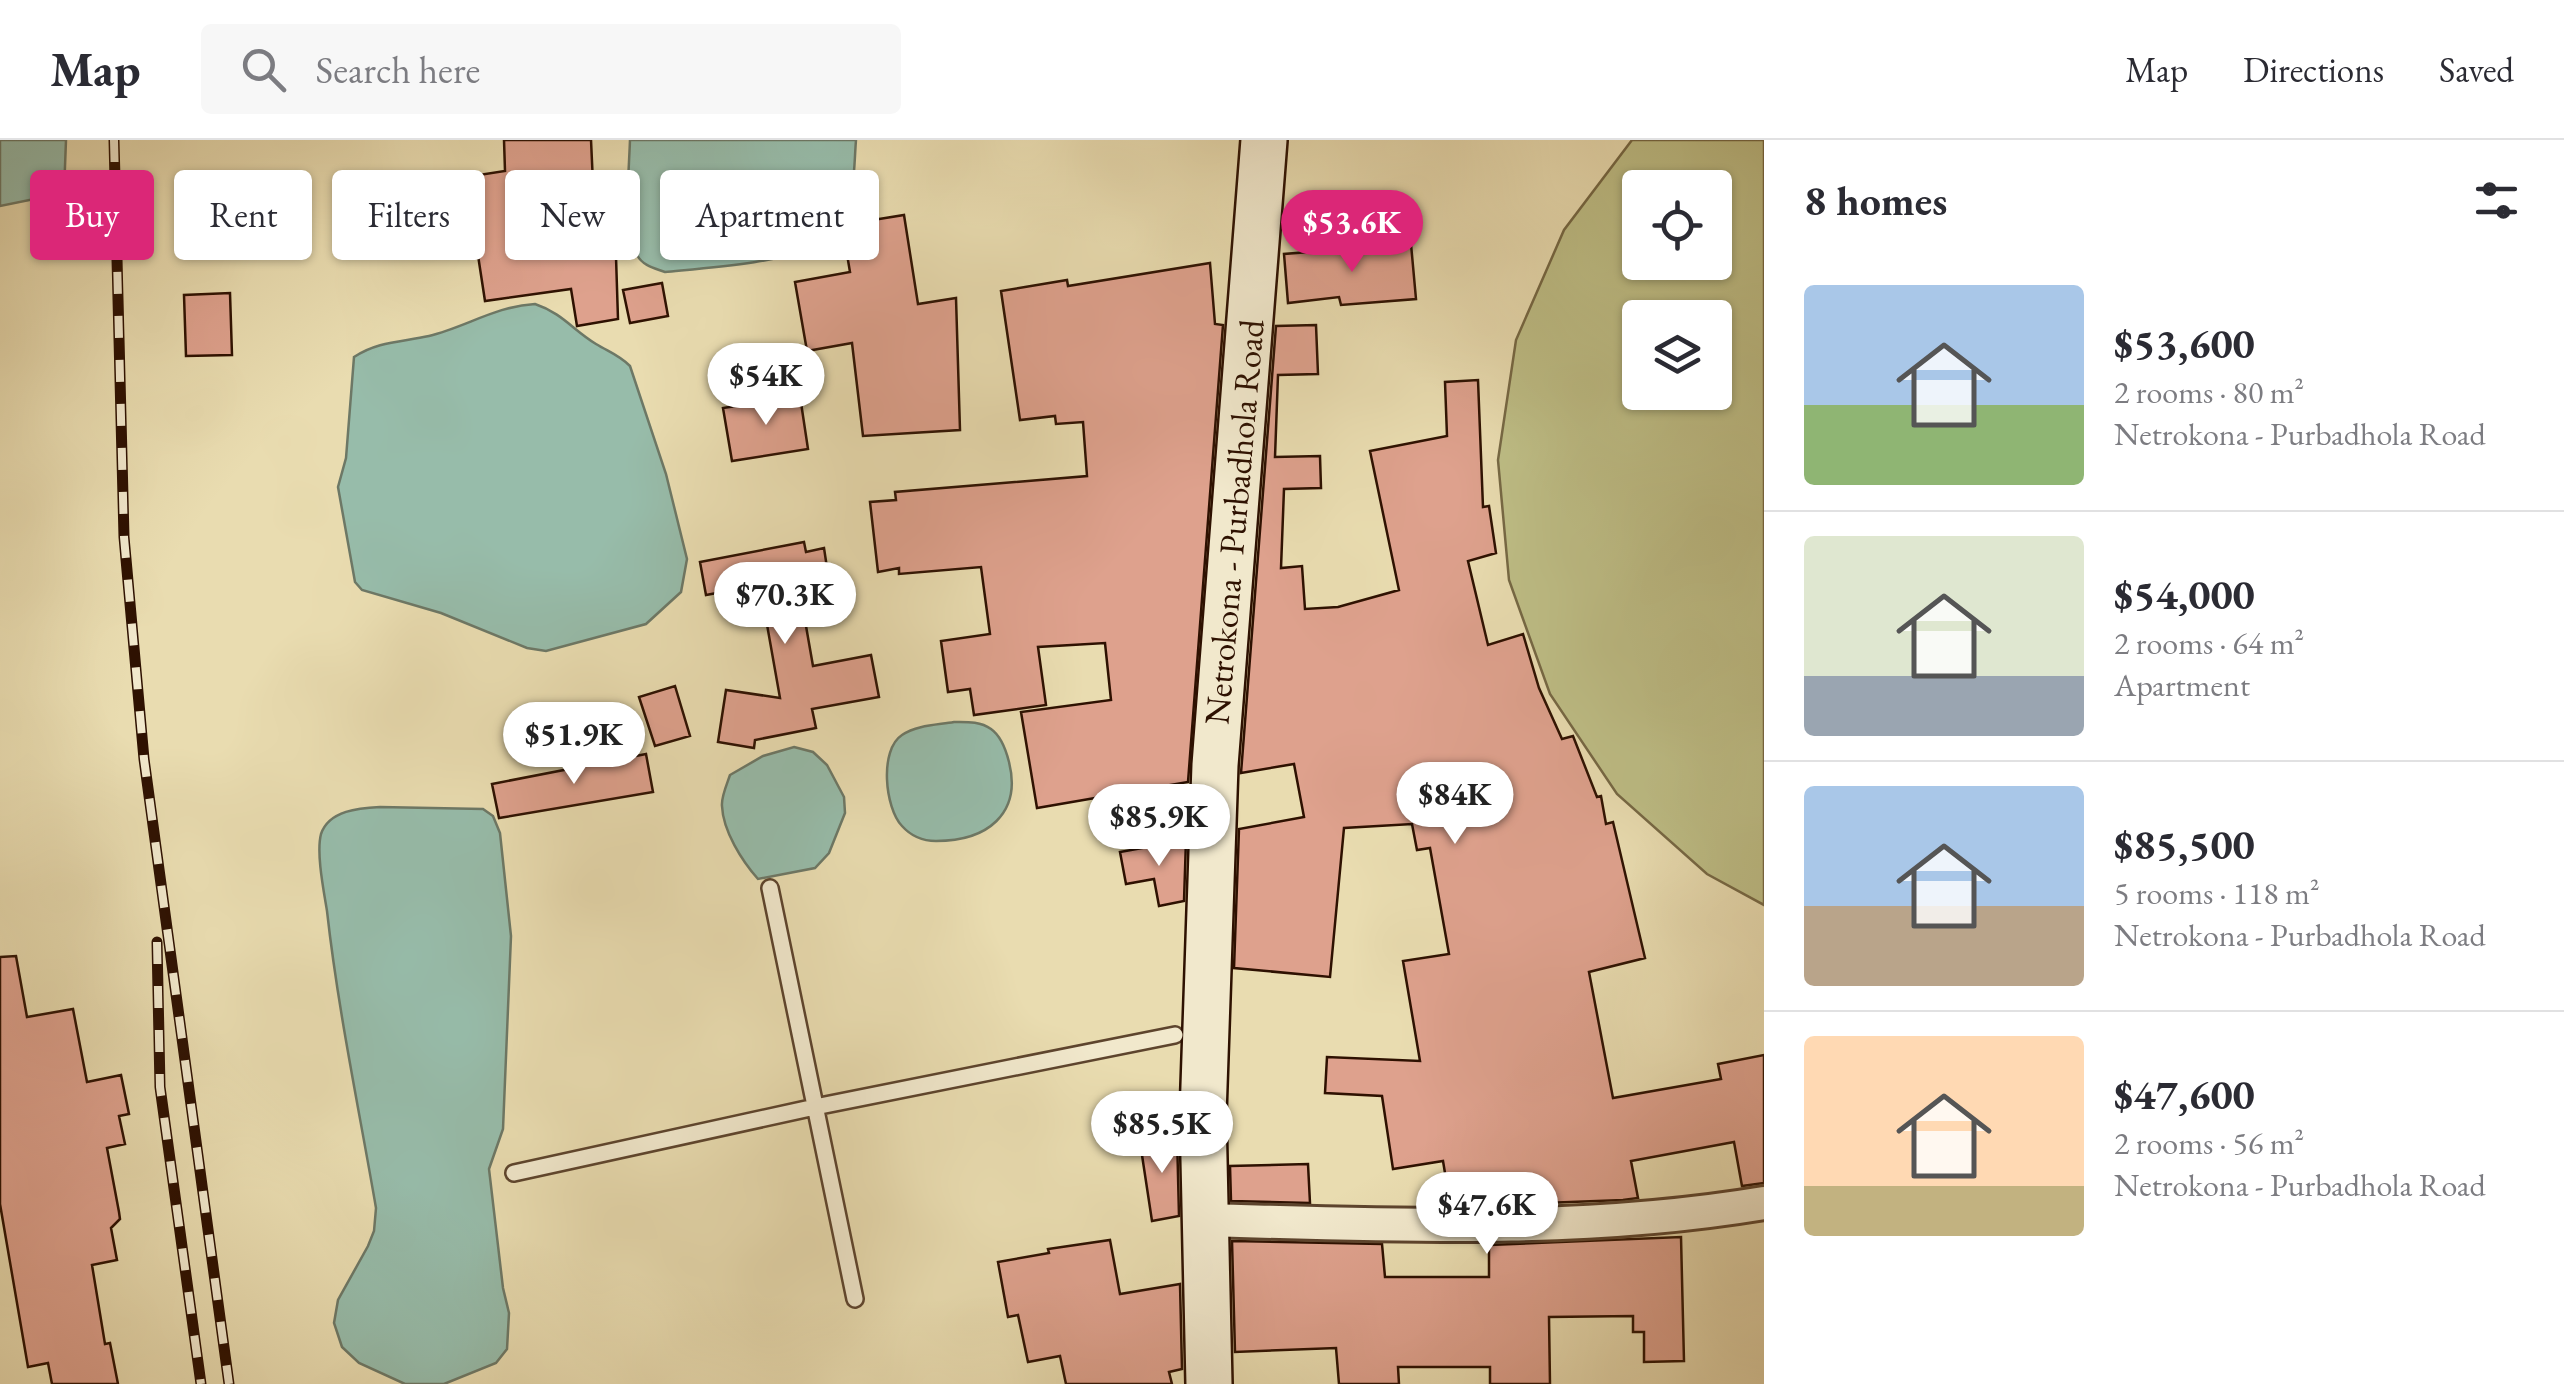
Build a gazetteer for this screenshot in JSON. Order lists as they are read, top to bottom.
{
  "streets": {
    "main road": ["Netrokona - Purbadhola Road"]
  },
  "page": {
    "header": "Map",
    "search": "Search here",
    "nav": ["Map", "Directions", "Saved"],
    "heading": "8 homes",
    "chip": [
      "Buy",
      "Rent",
      "Filters",
      "New",
      "Apartment"
    ],
    "price": [
      "$53.6K",
      "$54K",
      "$70.3K",
      "$51.9K",
      "$84K",
      "$85.9K",
      "$85.5K",
      "$47.6K"
    ],
    "list": [
      {
        "name": "$53,600",
        "note": "2 rooms · 80 m² · Netrokona - Purbadhola Road"
      },
      {
        "name": "$54,000",
        "note": "2 rooms · 64 m² · Apartment"
      },
      {
        "name": "$85,500",
        "note": "5 rooms · 118 m² · Netrokona - Purbadhola Road"
      },
      {
        "name": "$47,600",
        "note": "2 rooms · 56 m² · Netrokona - Purbadhola Road"
      }
    ]
  }
}
